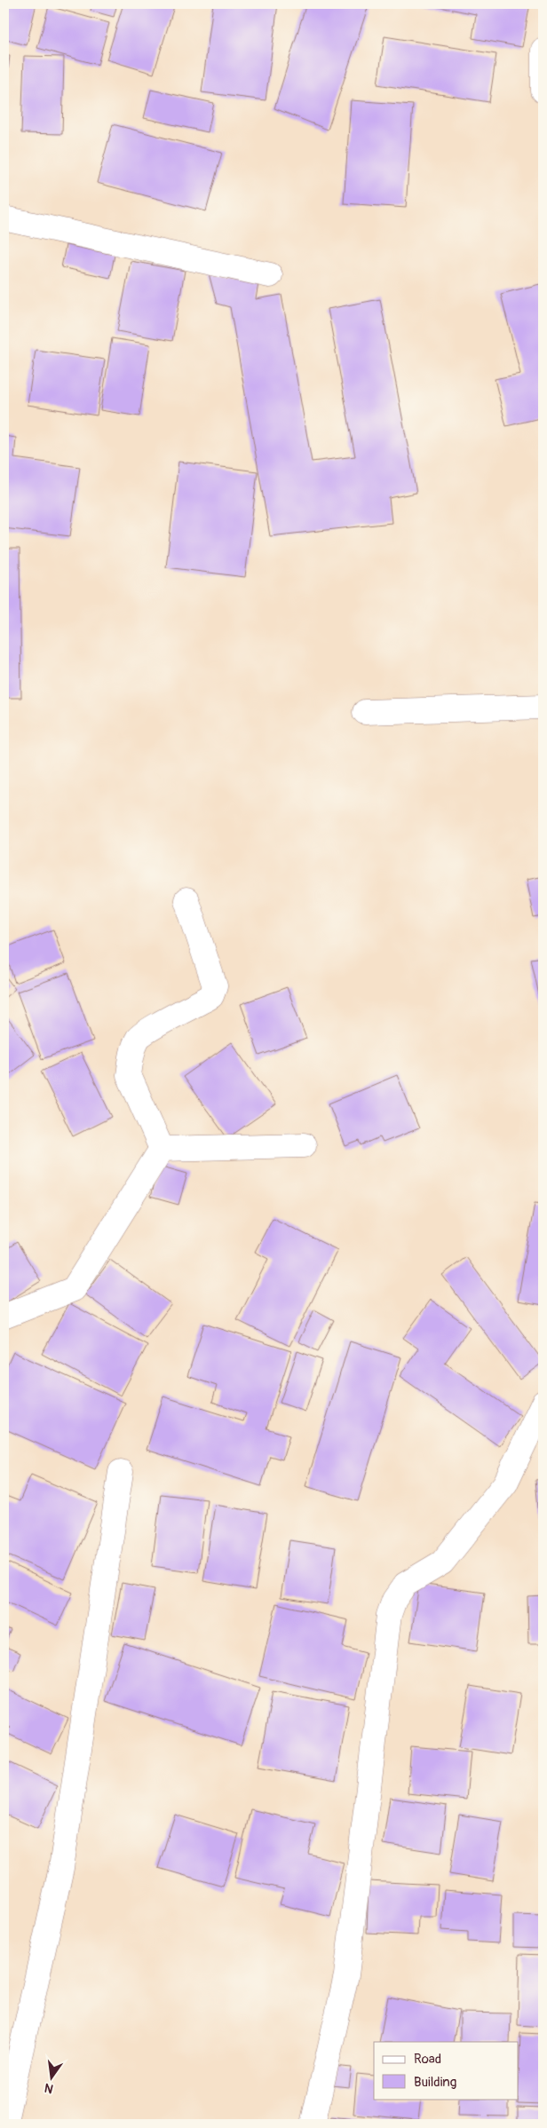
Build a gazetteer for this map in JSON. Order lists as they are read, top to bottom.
{
  "legend": ["Road", "Building"],
  "north": "bottom"
}
